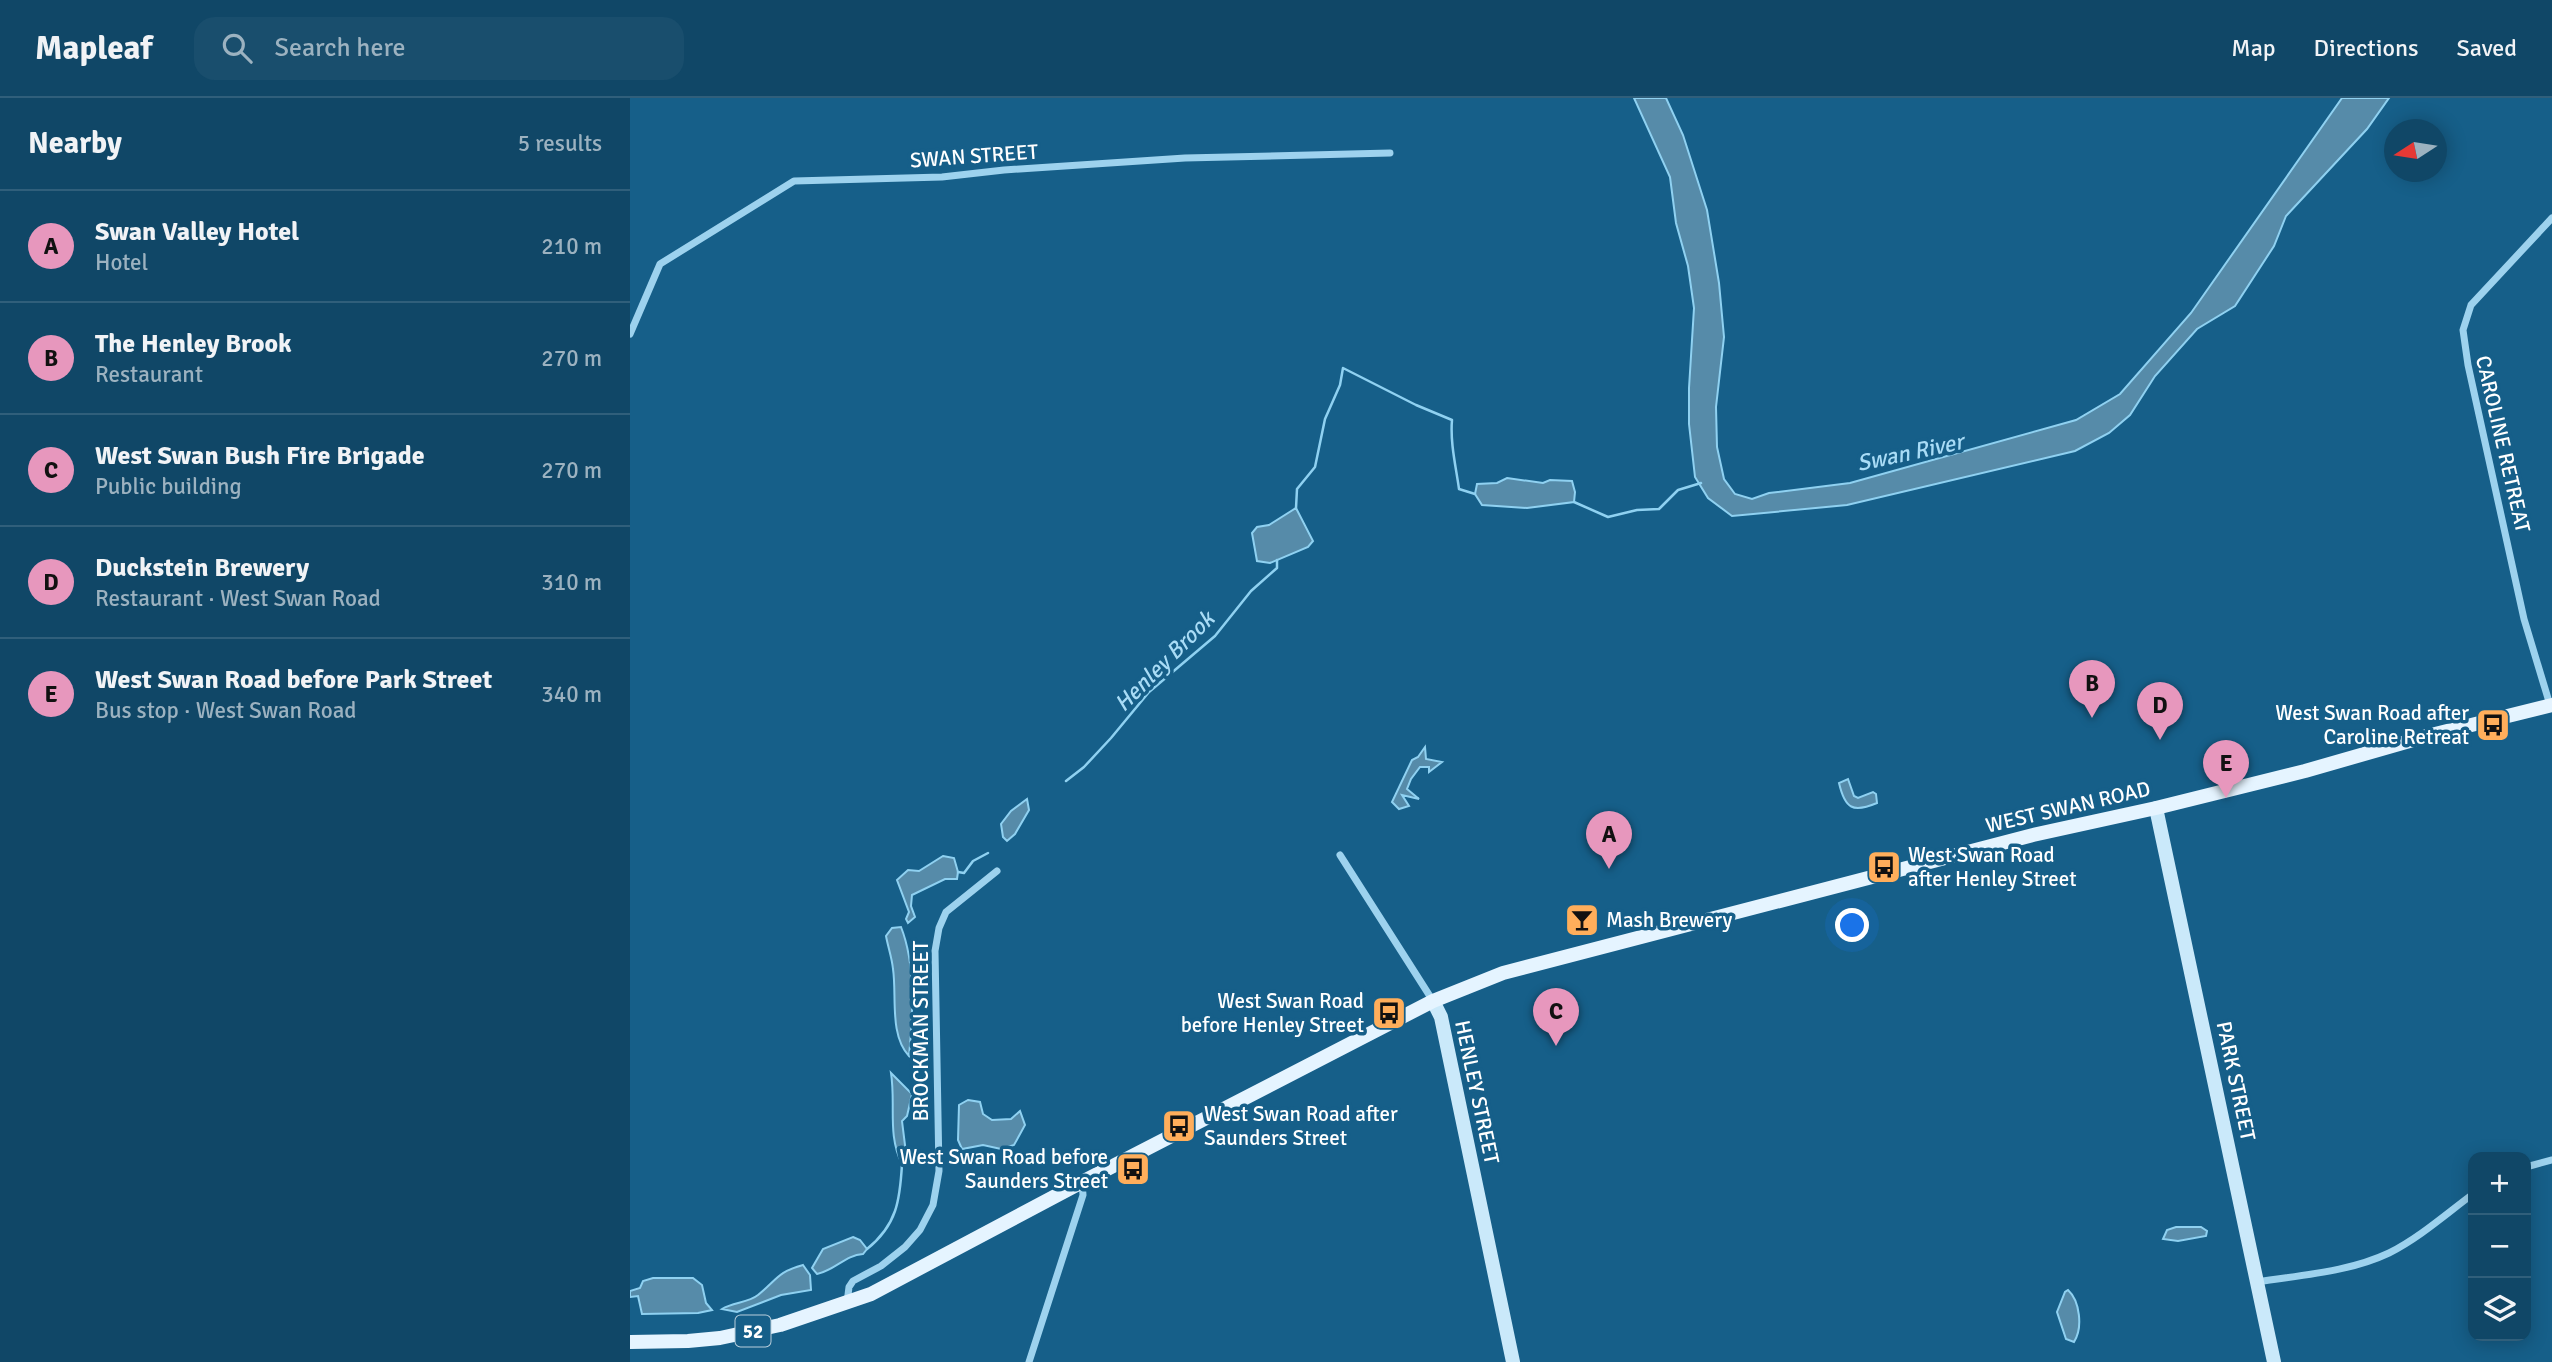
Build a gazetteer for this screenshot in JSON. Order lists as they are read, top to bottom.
{
  "streets": {
    "main road": ["WEST SWAN ROAD", "52"],
    "street": [
      "SWAN STREET",
      "CAROLINE RETREAT",
      "BROCKMAN STREET",
      "PARK STREET",
      "HENLEY STREET"
    ]
  },
  "crossings": [
    ["CAROLINE RETREAT", "WEST SWAN ROAD"],
    ["WEST SWAN ROAD", "BROCKMAN STREET"],
    ["WEST SWAN ROAD", "PARK STREET"],
    ["WEST SWAN ROAD", "HENLEY STREET"]
  ],
  "water": ["Swan River", "Henley Brook"],
  "places": {
    "bus stop": [
      "West Swan Road after Caroline Retreat",
      "West Swan Road after Henley Street",
      "West Swan Road before Henley Street",
      "West Swan Road after Saunders Street",
      "West Swan Road before Saunders Street"
    ],
    "bar": ["Mash Brewery"]
  },
  "north": "left",
  "page": {
    "header": "Mapleaf",
    "search": "Search here",
    "nav": ["Map", "Directions", "Saved"],
    "heading": ["Nearby", "5 results"],
    "list": [
      {
        "mark": "A",
        "name": "Swan Valley Hotel",
        "note": "Hotel",
        "value": "210 m"
      },
      {
        "mark": "B",
        "name": "The Henley Brook",
        "note": "Restaurant",
        "value": "270 m"
      },
      {
        "mark": "C",
        "name": "West Swan Bush Fire Brigade",
        "note": "Public building",
        "value": "270 m"
      },
      {
        "mark": "D",
        "name": "Duckstein Brewery",
        "note": "Restaurant · West Swan Road",
        "value": "310 m"
      },
      {
        "mark": "E",
        "name": "West Swan Road before Park Street",
        "note": "Bus stop · West Swan Road",
        "value": "340 m"
      }
    ],
    "pins": [
      "B",
      "D",
      "E",
      "A",
      "C"
    ],
    "map_buttons": ["+", "−"]
  }
}
